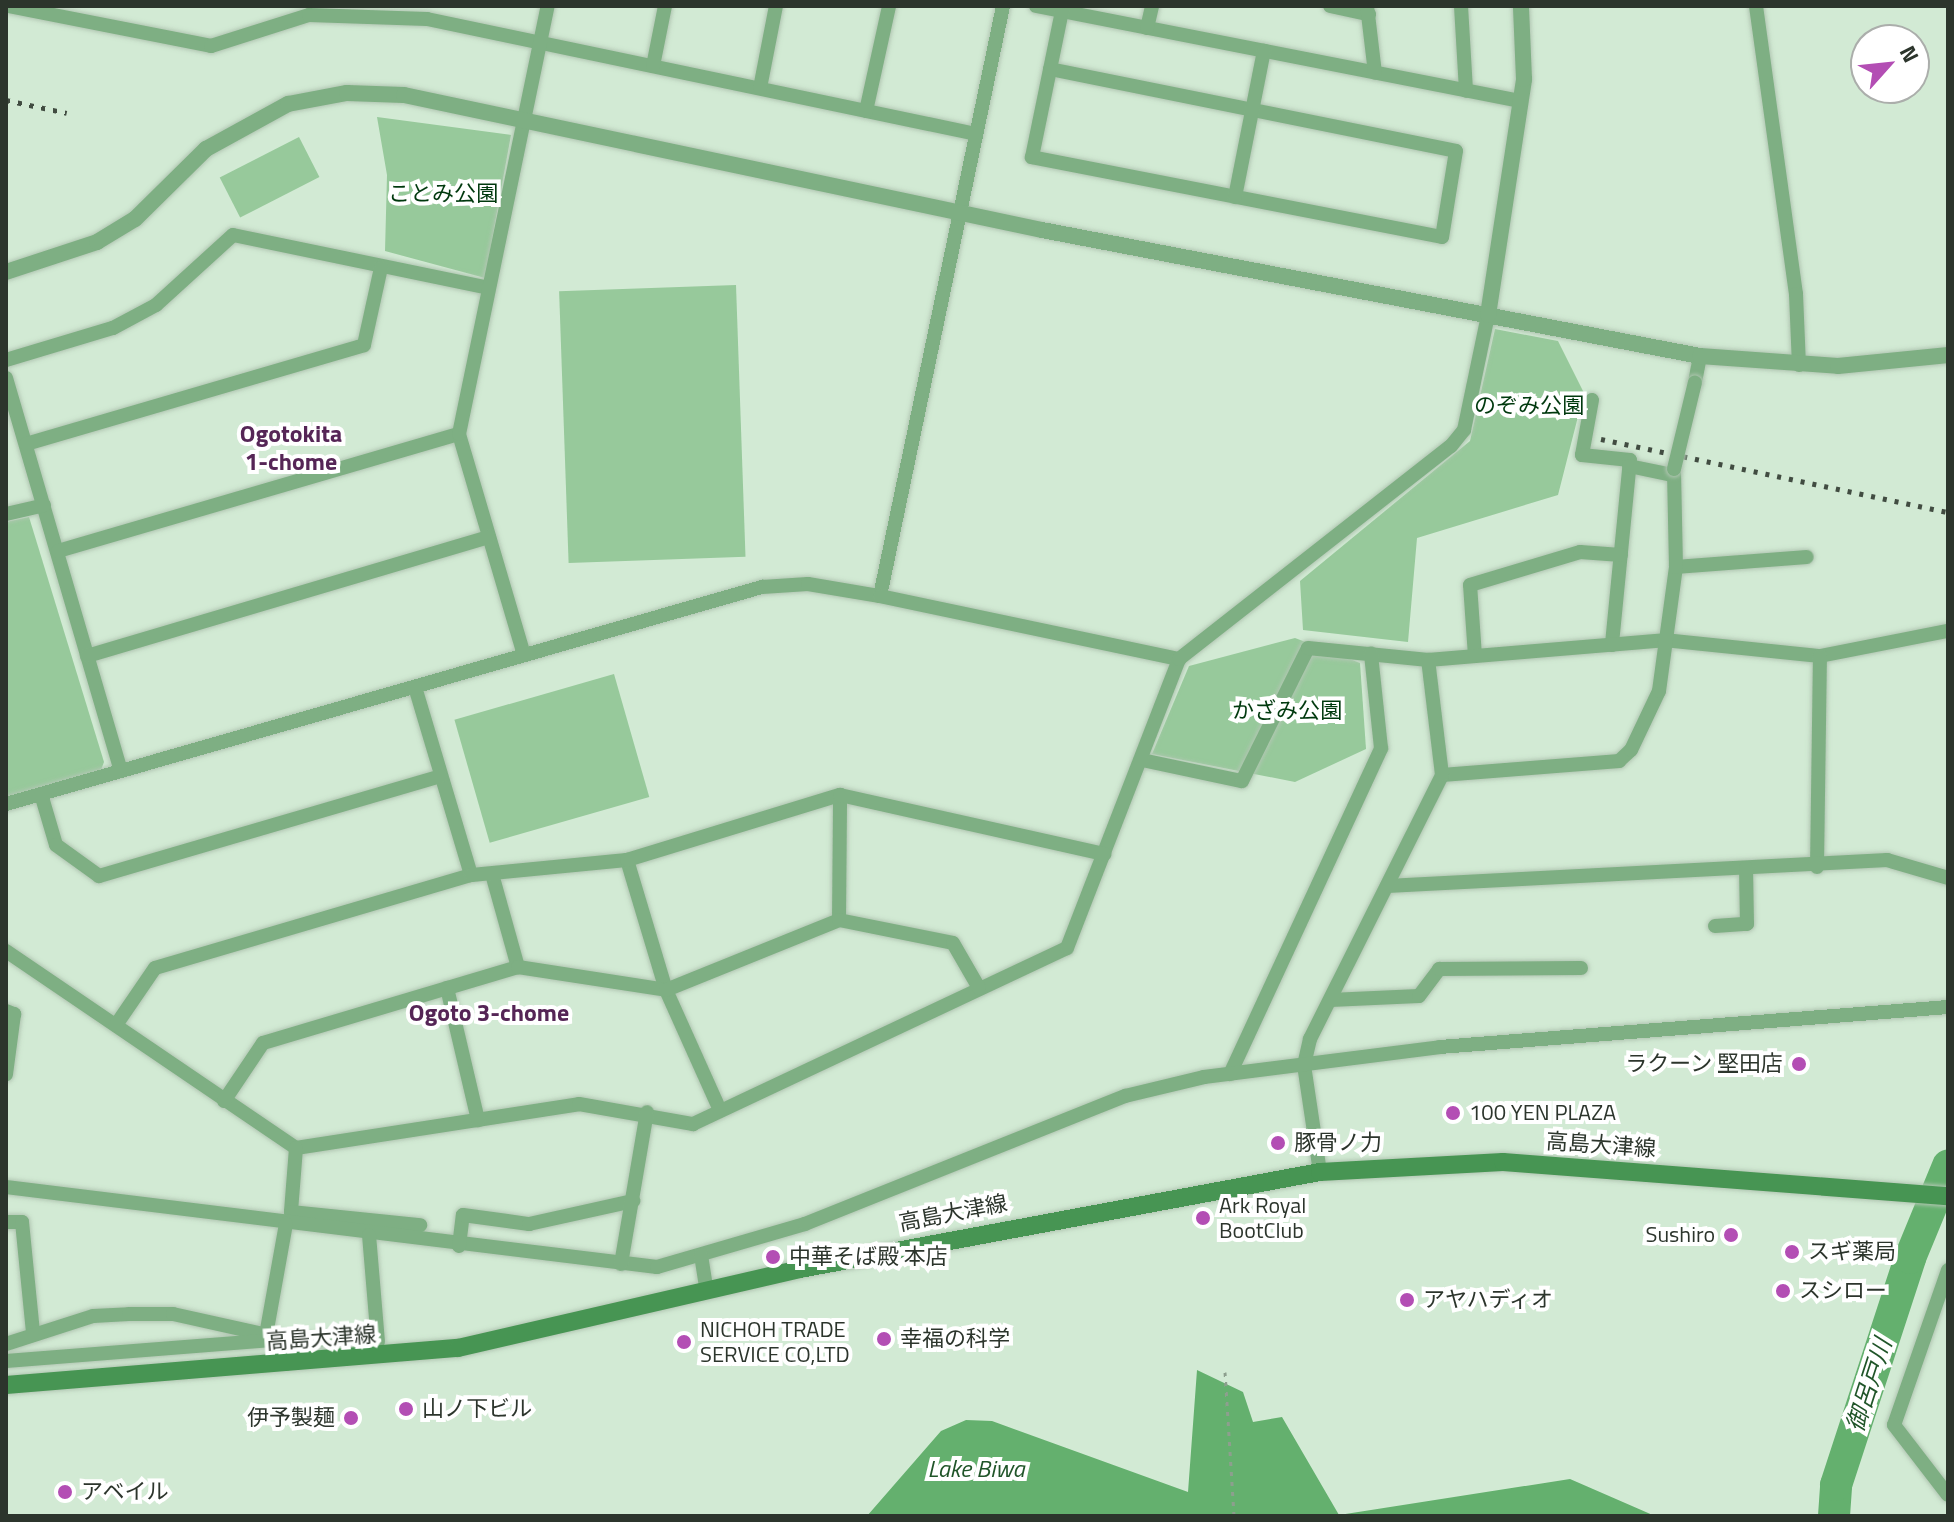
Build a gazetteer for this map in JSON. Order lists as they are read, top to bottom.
{
  "streets": {
    "main road": ["高島大津線"]
  },
  "districts": ["Ogotokita 1-chome", "Ogoto 3-chome"],
  "water": ["御呂戸川", "Lake Biwa"],
  "parks": ["ことみ公園", "のぞみ公園", "かざみ公園"],
  "places": [
    "ラクーン 堅田店",
    "100 YEN PLAZA",
    "豚骨ノ力",
    "Ark Royal BootClub",
    "Sushiro",
    "スギ薬局",
    "中華そば殿 本店",
    "スシロー",
    "アヤハディオ",
    "幸福の科学",
    "NICHOH TRADE SERVICE CO,LTD",
    "山ノ下ビル",
    "伊予製麺",
    "アベイル"
  ],
  "north": "top right"
}
